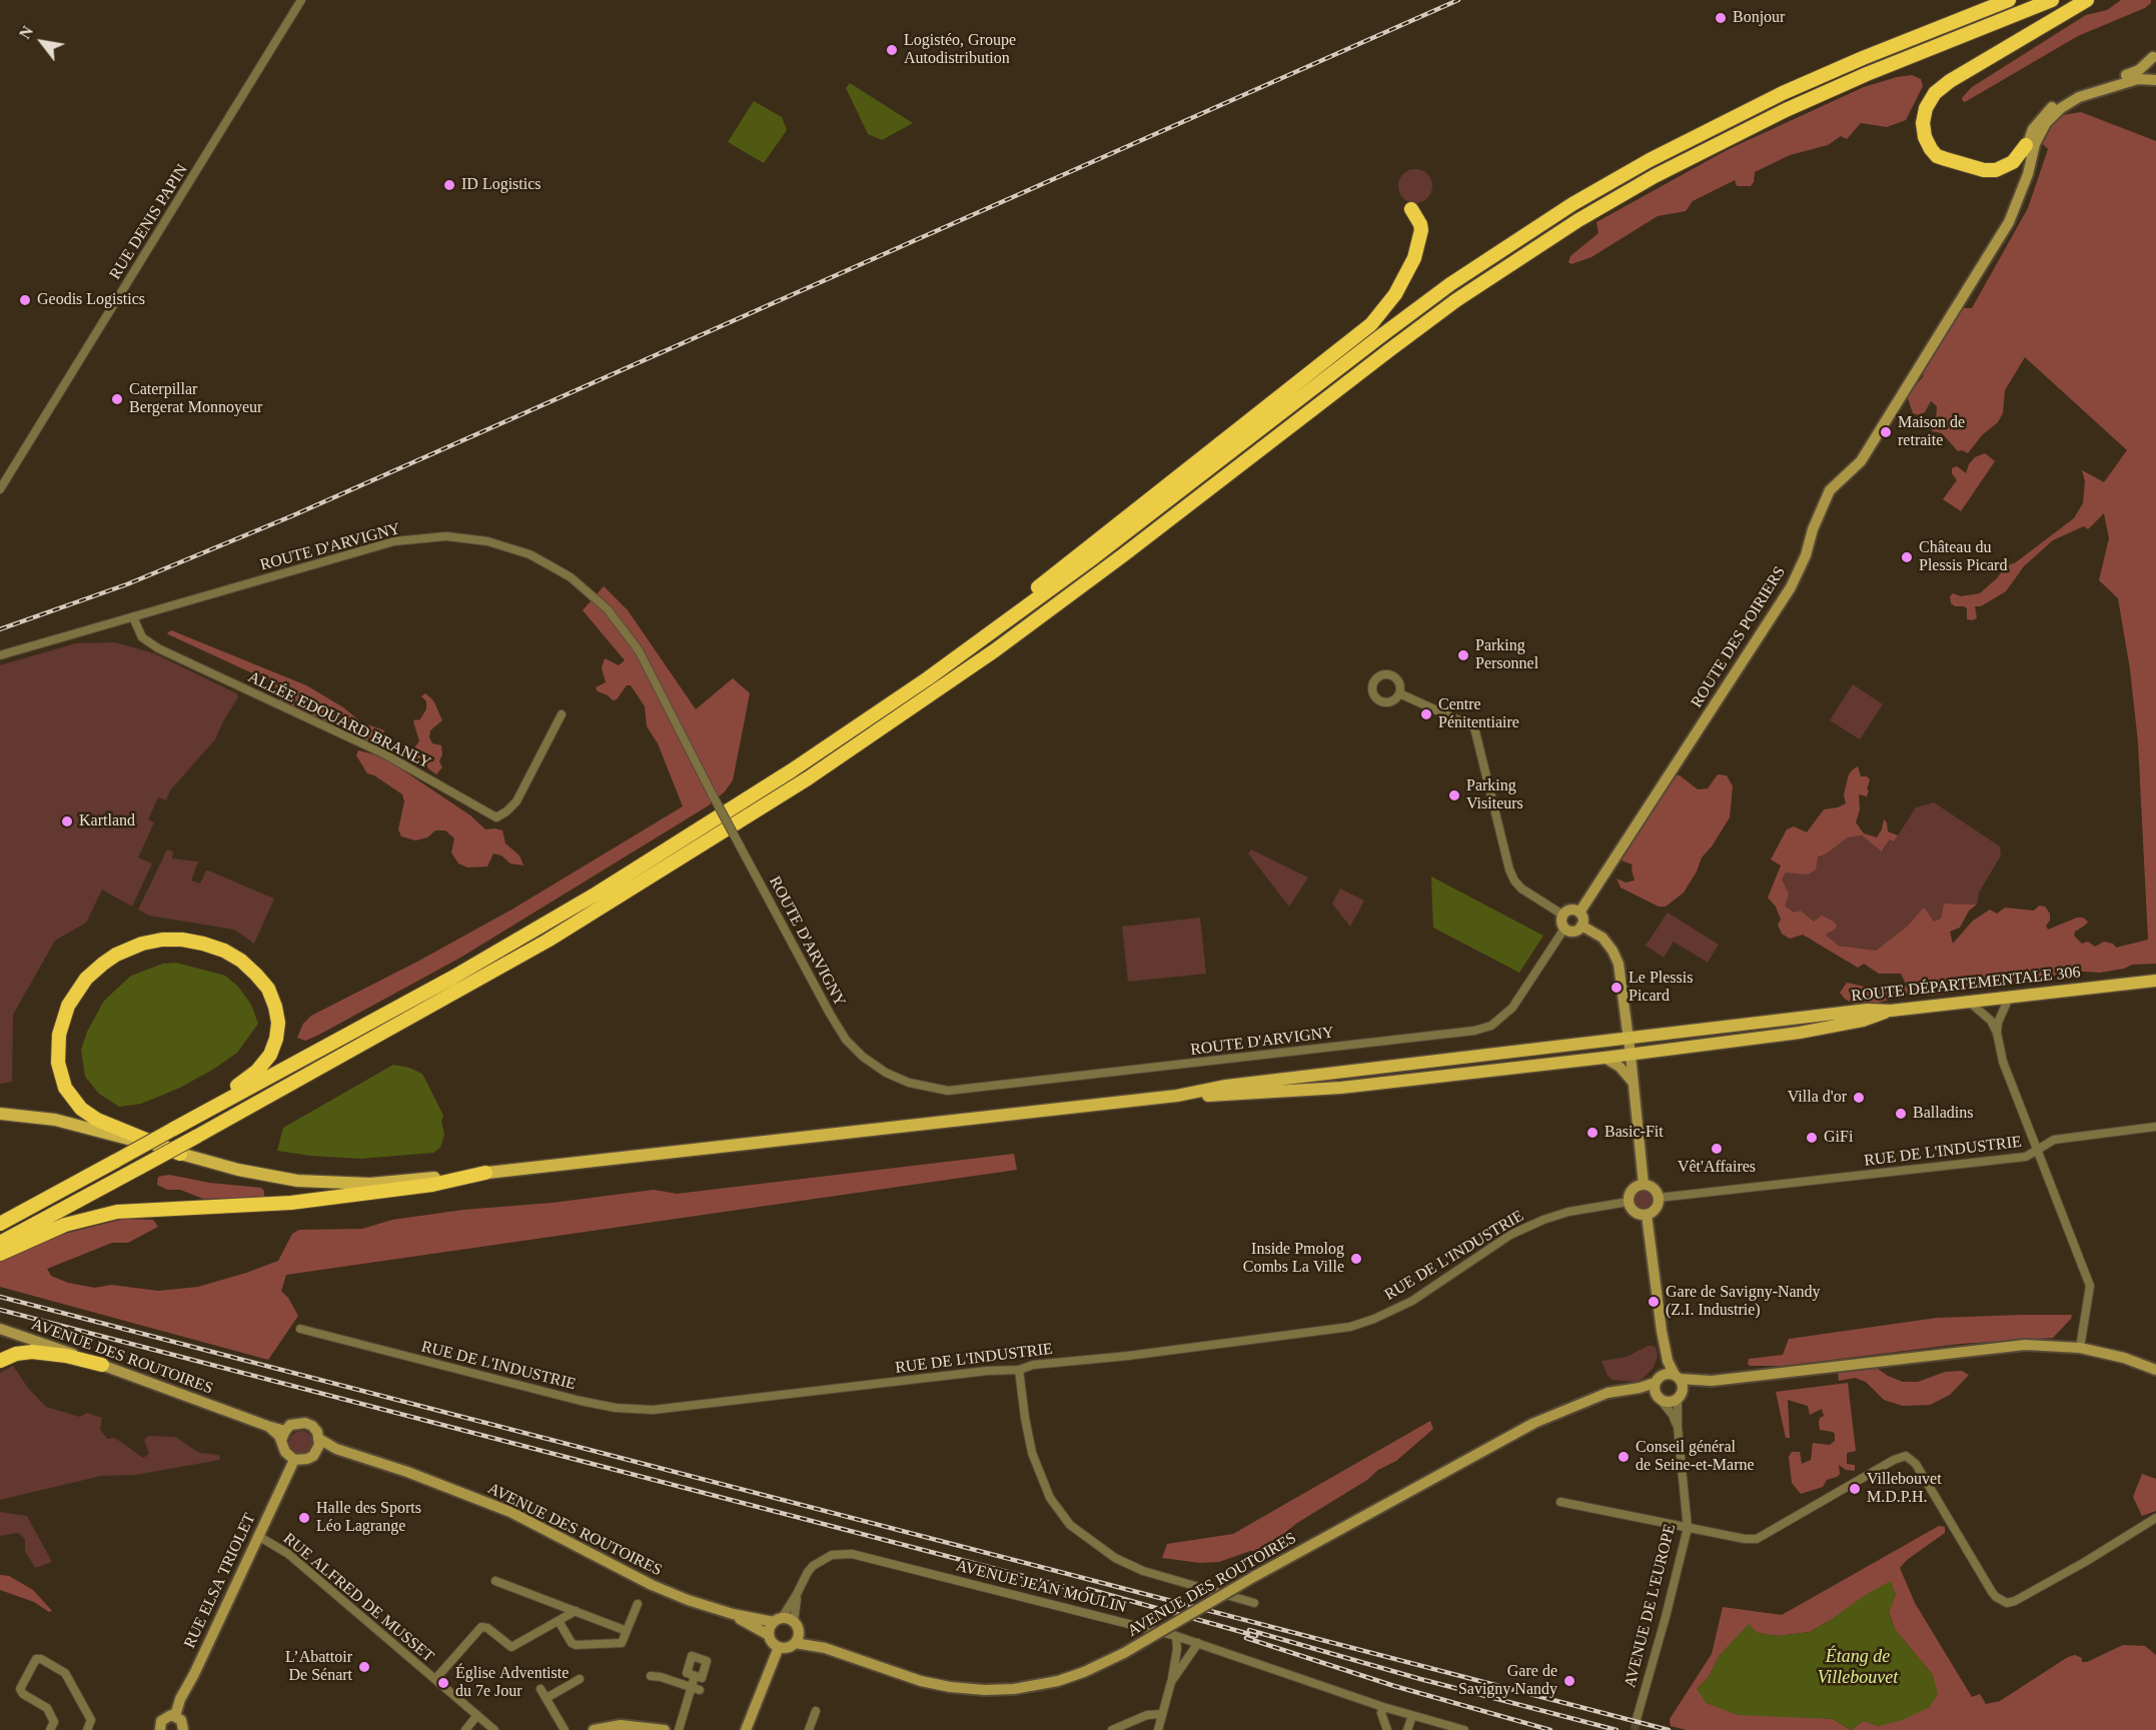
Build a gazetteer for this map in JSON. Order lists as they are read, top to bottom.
{
  "streets": {
    "main road": ["ROUTE DÉPARTEMENTALE 306"],
    "street": [
      "RUE DENIS PAPIN",
      "ROUTE D'ARVIGNY",
      "ROUTE DES POIRIERS",
      "ALLÉE EDOUARD BRANLY",
      "RUE DE L'INDUSTRIE",
      "AVENUE DES ROUTOIRES",
      "RUE ELSA TRIOLET",
      "AVENUE JEAN MOULIN",
      "RUE ALFRED DE MUSSET",
      "AVENUE DE L'EUROPE"
    ]
  },
  "crossings": [
    ["ROUTE D'ARVIGNY", "ROUTE DES POIRIERS"],
    ["ROUTE D'ARVIGNY", "ALLÉE EDOUARD BRANLY"],
    ["AVENUE DES ROUTOIRES", "RUE ELSA TRIOLET"],
    ["AVENUE DES ROUTOIRES", "AVENUE JEAN MOULIN"],
    ["AVENUE DES ROUTOIRES", "AVENUE DE L'EUROPE"],
    ["RUE ELSA TRIOLET", "RUE ALFRED DE MUSSET"]
  ],
  "water": ["Étang de Villebouvet"],
  "places": [
    "Bonjour",
    "Logistéo, Groupe Autodistribution",
    "ID Logistics",
    "Geodis Logistics",
    "Caterpillar Bergerat Monnoyeur",
    "Maison de retraite",
    "Château du Plessis Picard",
    "Parking Personnel",
    "Centre Pénitentiaire",
    "Parking Visiteurs",
    "Kartland",
    "Le Plessis Picard",
    "Villa d'or",
    "Balladins",
    "Basic-Fit",
    "GiFi",
    "Vêt'Affaires",
    "Inside Pmolog Combs La Ville",
    "Gare de Savigny-Nandy (Z.I. Industrie)",
    "Conseil général de Seine-et-Marne",
    "Villebouvet M.D.P.H.",
    "Halle des Sports Léo Lagrange",
    "L’Abattoir De Sénart",
    "Gare de Savigny Nandy",
    "Église Adventiste du 7e Jour"
  ],
  "north": "top left"
}
